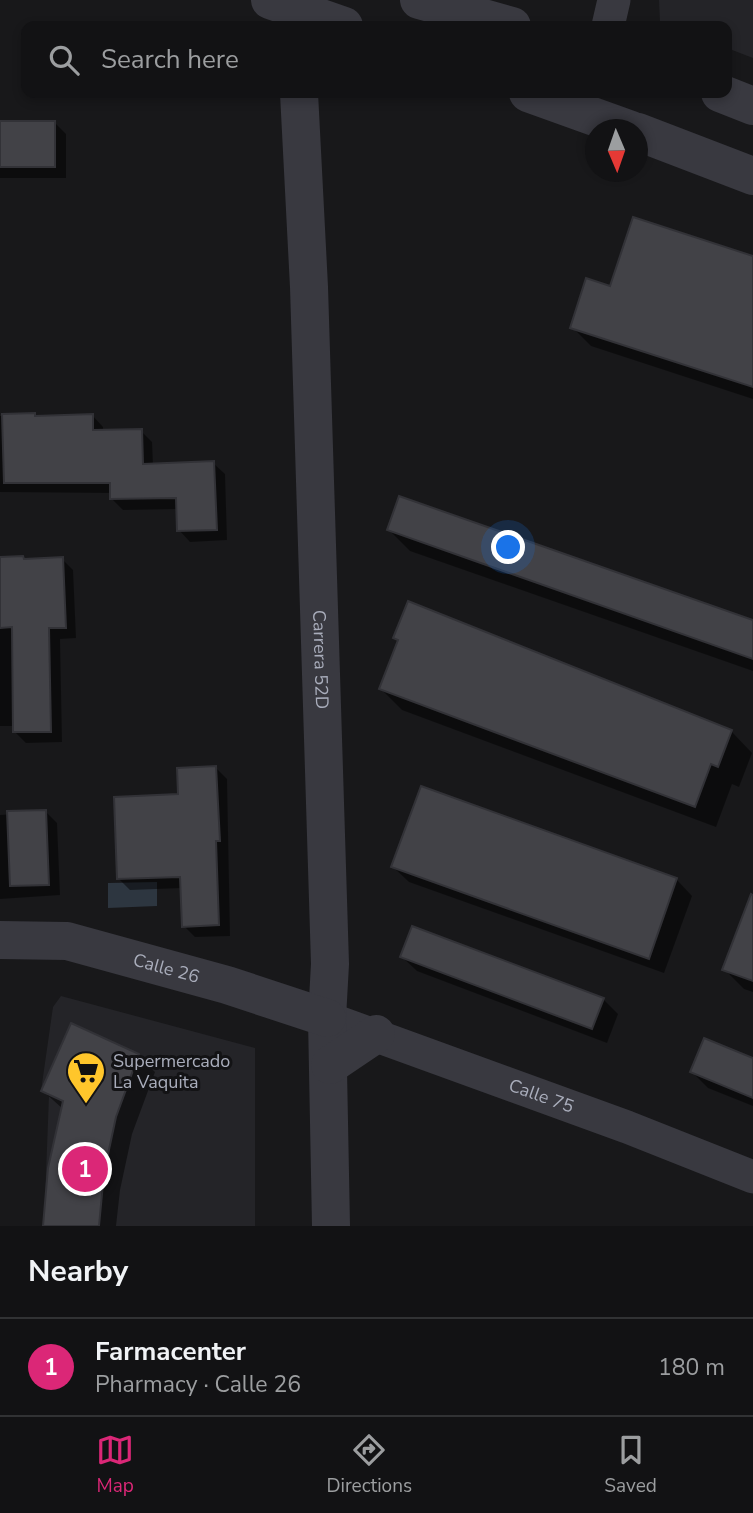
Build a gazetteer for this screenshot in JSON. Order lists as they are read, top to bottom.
{
  "streets": {
    "street": ["Carrera 52D", "Calle 26", "Calle 75"]
  },
  "crossings": [
    ["Carrera 52D", "Calle 26"],
    ["Carrera 52D", "Calle 75"],
    ["Calle 26", "Calle 75"]
  ],
  "places": {
    "supermarket": ["Supermercado La Vaquita"]
  },
  "north": "bottom",
  "page": {
    "search": "Search here",
    "pins": "1",
    "heading": "Nearby",
    "list": [
      {
        "mark": "1",
        "name": "Farmacenter",
        "note": "Pharmacy · Calle 26",
        "value": "180 m"
      }
    ],
    "nav": ["Map", "Directions", "Saved"]
  }
}
